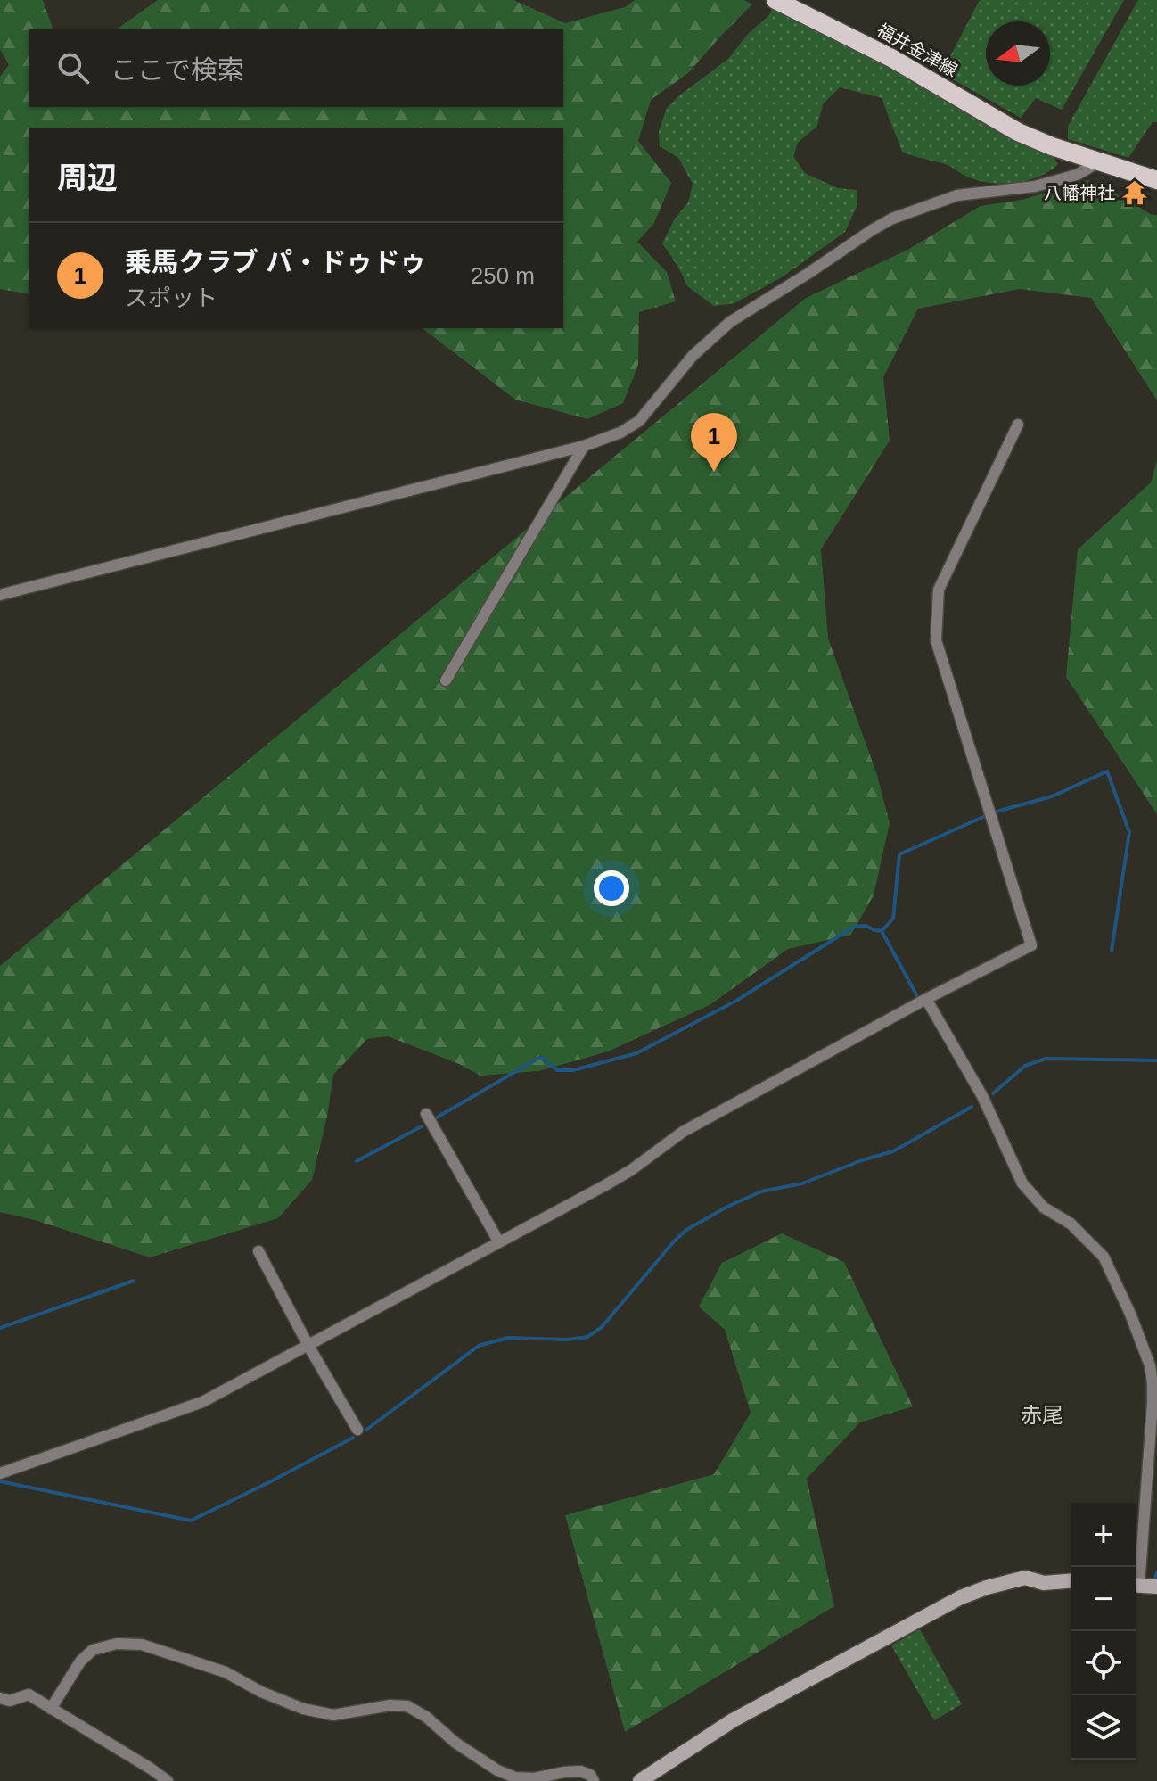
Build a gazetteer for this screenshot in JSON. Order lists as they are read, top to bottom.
{
  "streets": {
    "main road": ["福井金津線"]
  },
  "districts": ["赤尾"],
  "places": {
    "temple": ["八幡神社"]
  },
  "north": "left",
  "page": {
    "search": "ここで検索",
    "heading": "周辺",
    "list": [
      {
        "mark": "1",
        "name": "乗馬クラブ パ・ドゥドゥ",
        "note": "スポット",
        "value": "250 m"
      }
    ],
    "pins": "1",
    "map_buttons": ["+", "−"]
  }
}
